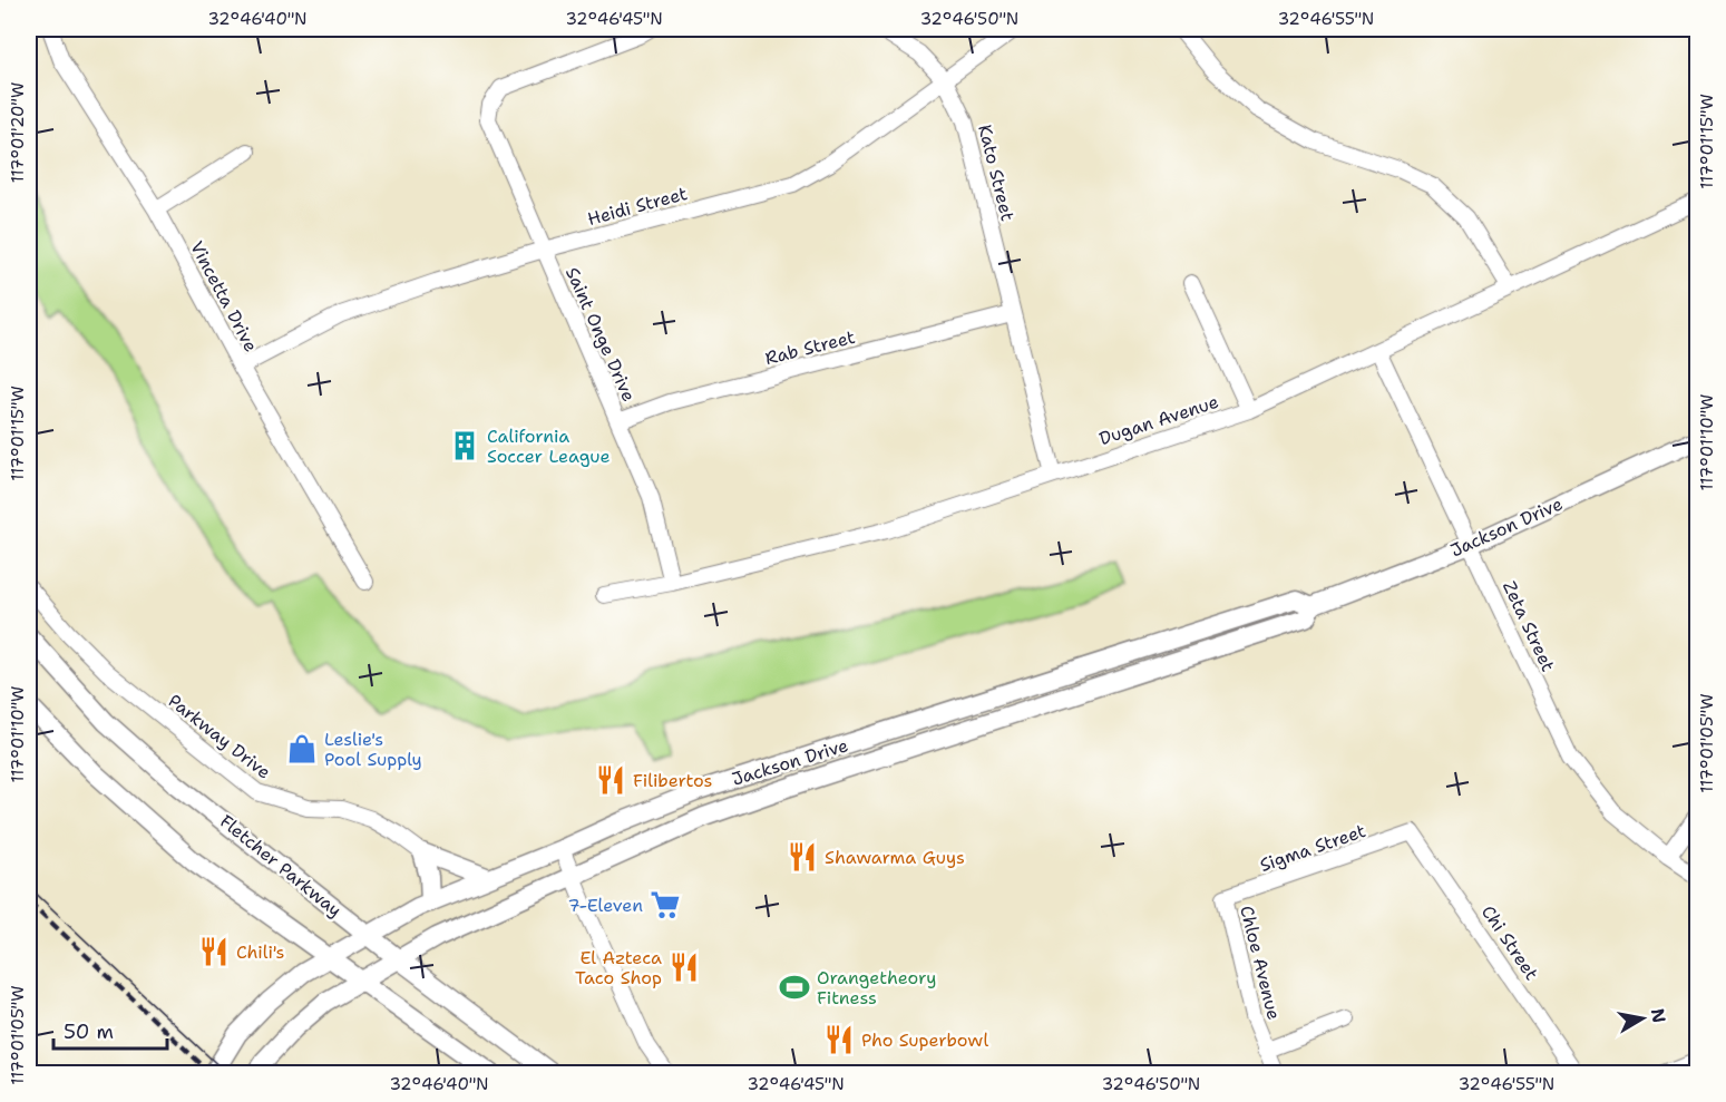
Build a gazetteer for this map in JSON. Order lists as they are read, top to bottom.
{
  "streets": {
    "main road": ["Jackson Drive", "Fletcher Parkway"],
    "street": [
      "Kato Street",
      "Heidi Street",
      "Vincetta Drive",
      "Saint Onge Drive",
      "Rab Street",
      "Dugan Avenue",
      "Zeta Street",
      "Parkway Drive",
      "Sigma Street",
      "Chi Street",
      "Chloe Avenue"
    ]
  },
  "crossings": [
    ["Kato Street", "Heidi Street"],
    ["Kato Street", "Rab Street"],
    ["Kato Street", "Dugan Avenue"],
    ["Heidi Street", "Vincetta Drive"],
    ["Heidi Street", "Saint Onge Drive"],
    ["Saint Onge Drive", "Rab Street"],
    ["Saint Onge Drive", "Dugan Avenue"],
    ["Dugan Avenue", "Zeta Street"],
    ["Jackson Drive", "Zeta Street"],
    ["Jackson Drive", "Fletcher Parkway"],
    ["Sigma Street", "Chi Street"],
    ["Sigma Street", "Chloe Avenue"]
  ],
  "places": {
    "building": ["California Soccer League"],
    "shop": ["Leslie's Pool Supply"],
    "restaurant": [
      "Filibertos",
      "Shawarma Guys",
      "Chili's",
      "El Azteca Taco Shop",
      "Pho Superbowl"
    ],
    "supermarket": ["7-Eleven"],
    "sports": ["Orangetheory Fitness"]
  },
  "scale_bar": "50 m",
  "north": "right",
  "coordinates": [
    "32°46'40\"N",
    "32°46'45\"N",
    "32°46'50\"N",
    "32°46'55\"N",
    "117°01'20\"W",
    "117°01'15\"W",
    "117°01'10\"W",
    "117°01'05\"W"
  ]
}
